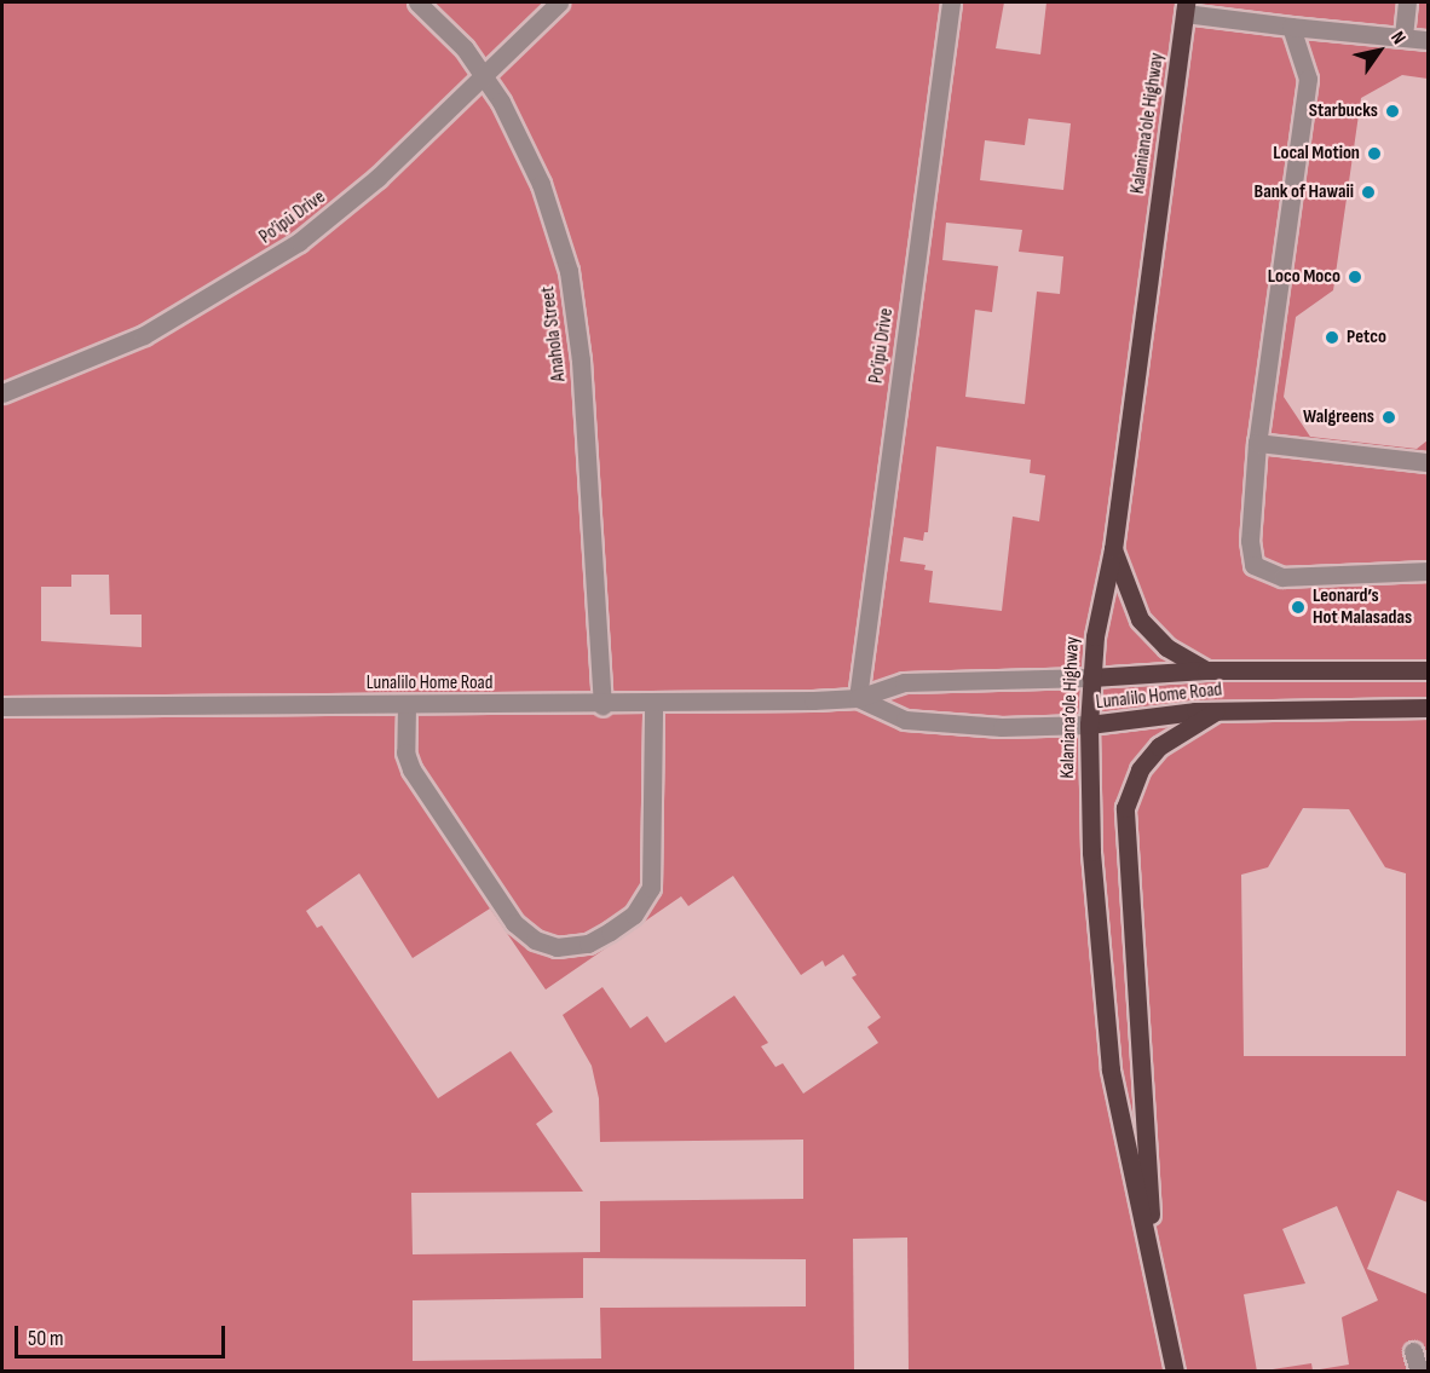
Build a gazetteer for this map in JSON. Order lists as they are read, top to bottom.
{
  "streets": {
    "main road": ["Kalaniana’ole Highway", "Lunalilo Home Road"],
    "street": ["Po‘ipū Drive", "Anahola Street"]
  },
  "crossings": [
    ["Kalaniana’ole Highway", "Lunalilo Home Road"],
    ["Po‘ipū Drive", "Anahola Street"],
    ["Po‘ipū Drive", "Lunalilo Home Road"],
    ["Anahola Street", "Lunalilo Home Road"]
  ],
  "places": [
    "Starbucks",
    "Local Motion",
    "Bank of Hawaii",
    "Loco Moco",
    "Petco",
    "Walgreens",
    "Leonard’s Hot Malasadas"
  ],
  "scale_bar": "50 m",
  "north": "top right"
}
